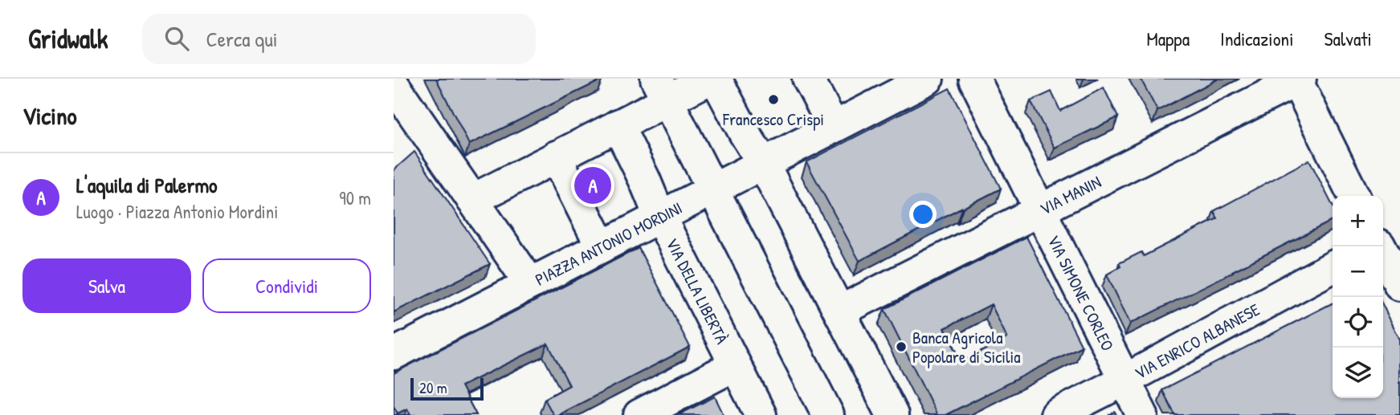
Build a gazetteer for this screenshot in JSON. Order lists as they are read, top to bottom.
{
  "streets": {
    "street": [
      "VIA MANIN",
      "PIAZZA ANTONIO MORDINI",
      "VIA DELLA LIBERTÀ",
      "VIA SIMONE CORLEO",
      "VIA ENRICO ALBANESE"
    ]
  },
  "crossings": [
    ["VIA MANIN", "VIA SIMONE CORLEO"],
    ["PIAZZA ANTONIO MORDINI", "VIA DELLA LIBERTÀ"],
    ["VIA SIMONE CORLEO", "VIA ENRICO ALBANESE"]
  ],
  "places": ["Francesco Crispi", "Banca Agricola Popolare di Sicilia"],
  "scale_bar": "20 m",
  "page": {
    "header": "Gridwalk",
    "search": "Cerca qui",
    "nav": ["Mappa", "Indicazioni", "Salvati"],
    "heading": "Vicino",
    "list": [
      {
        "mark": "A",
        "name": "L'aquila di Palermo",
        "note": "Luogo · Piazza Antonio Mordini",
        "value": "90 m"
      }
    ],
    "pins": "A",
    "map_buttons": ["+", "−"],
    "buttons": ["Salva", "Condividi"],
    "scale": "20 m"
  }
}
